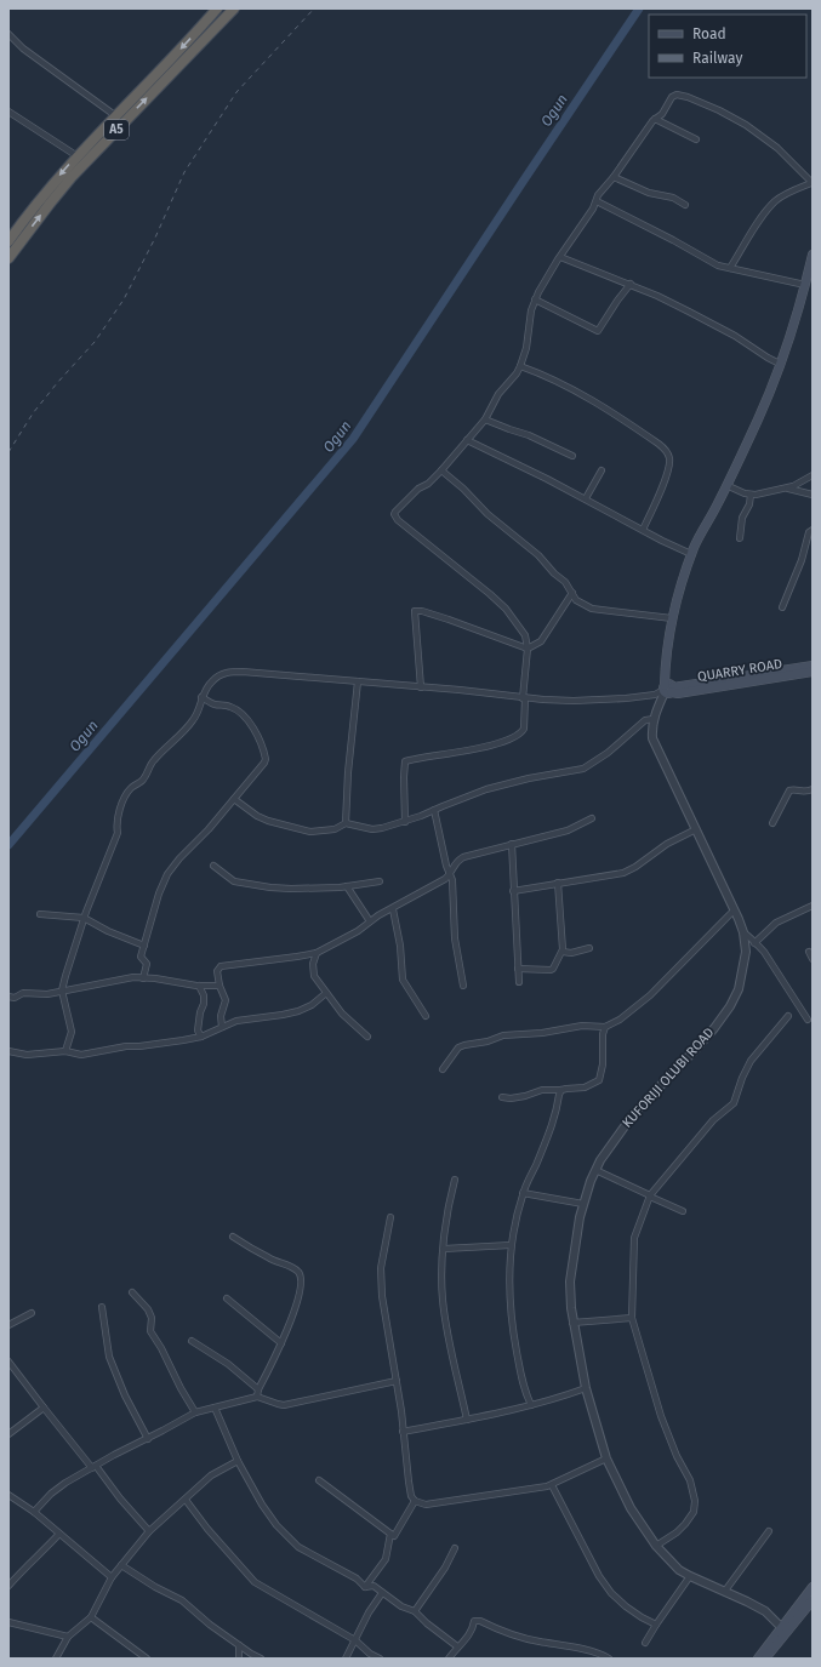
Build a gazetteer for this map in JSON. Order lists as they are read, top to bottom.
{
  "streets": {
    "highway": ["A5"],
    "main road": ["QUARRY ROAD"],
    "street": ["KUFORIJI OLUBI ROAD"]
  },
  "crossings": [
    ["QUARRY ROAD", "KUFORIJI OLUBI ROAD"]
  ],
  "water": ["Ogun"],
  "legend": ["Road", "Railway"]
}
